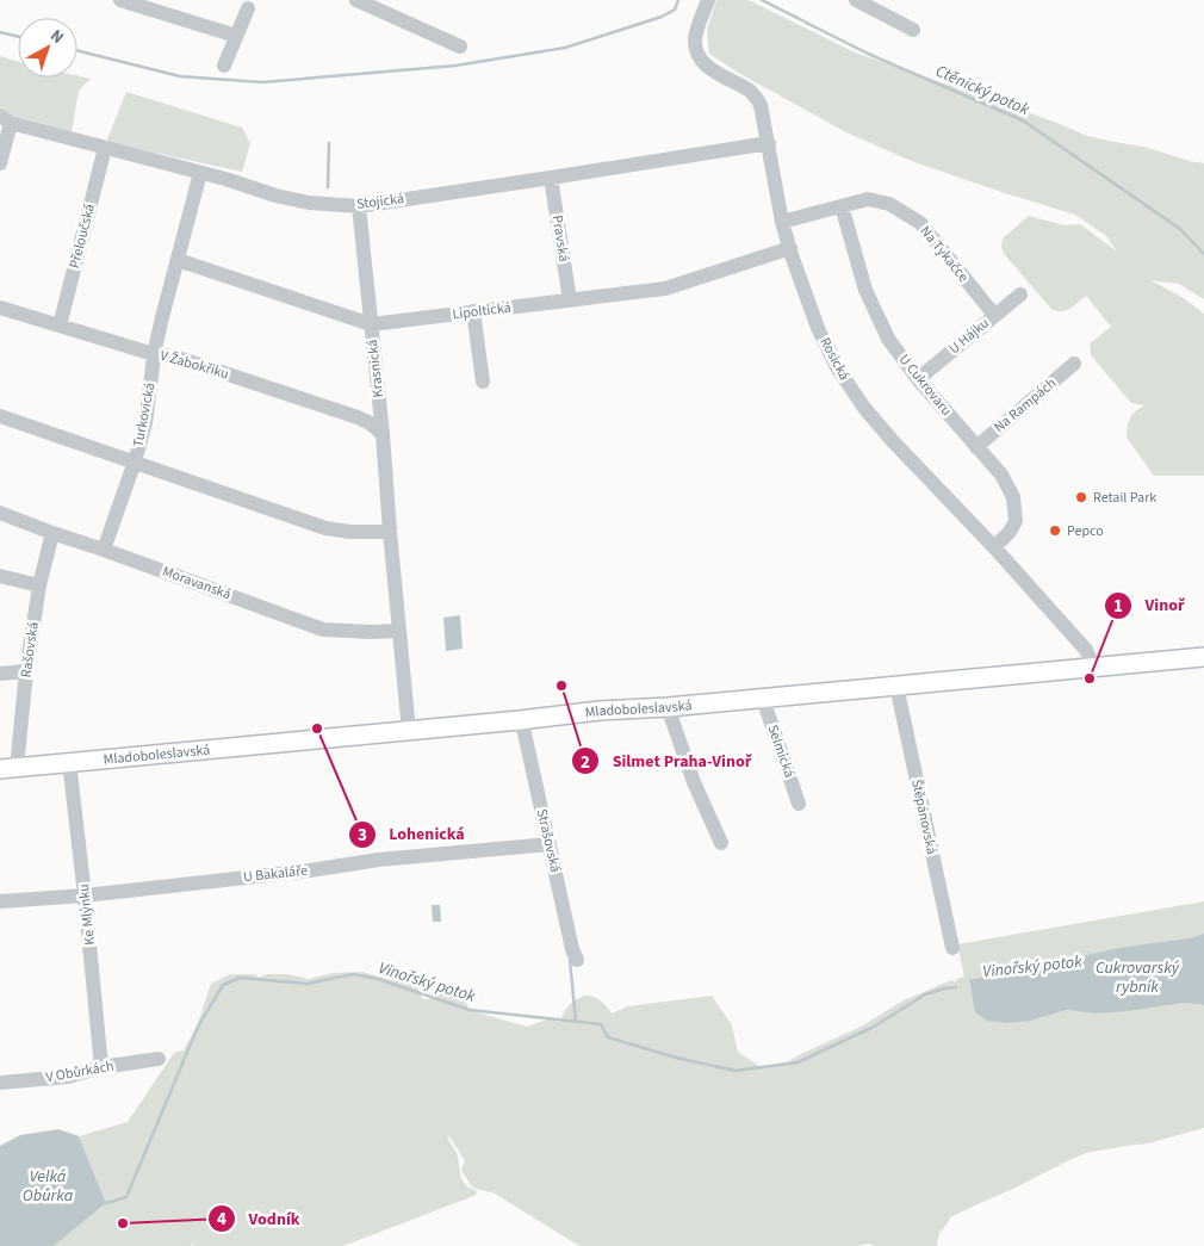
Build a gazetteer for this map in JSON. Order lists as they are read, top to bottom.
{
  "streets": {
    "main road": ["Mladoboleslavská"],
    "street": [
      "Stojická",
      "Přeloučská",
      "Pravská",
      "Na Tykačce",
      "Lipoltická",
      "U Hájku",
      "Rosická",
      "V Žabokřiku",
      "Krasnická",
      "U Cukrovaru",
      "Na Rampách",
      "Turkovická",
      "Moravanská",
      "Rašovská",
      "Selmická",
      "Štěpánovská",
      "Strašovská",
      "U Bakaláře",
      "Ke Mlýnku",
      "V Obůrkách"
    ]
  },
  "crossings": [
    ["Stojická", "Přeloučská"],
    ["Stojická", "Pravská"],
    ["Stojická", "Rosická"],
    ["Stojická", "Krasnická"],
    ["Stojická", "Turkovická"],
    ["Přeloučská", "V Žabokřiku"],
    ["Pravská", "Lipoltická"],
    ["Na Tykačce", "U Hájku"],
    ["Na Tykačce", "Rosická"],
    ["Na Tykačce", "U Cukrovaru"],
    ["Lipoltická", "Rosická"],
    ["Lipoltická", "Krasnická"],
    ["Lipoltická", "Turkovická"],
    ["U Hájku", "U Cukrovaru"],
    ["Rosická", "U Cukrovaru"],
    ["Rosická", "Mladoboleslavská"],
    ["V Žabokřiku", "Krasnická"],
    ["V Žabokřiku", "Turkovická"],
    ["Krasnická", "Moravanská"],
    ["Krasnická", "Mladoboleslavská"],
    ["U Cukrovaru", "Na Rampách"],
    ["Turkovická", "Moravanská"],
    ["Moravanská", "Rašovská"],
    ["Rašovská", "Mladoboleslavská"],
    ["Mladoboleslavská", "Selmická"],
    ["Mladoboleslavská", "Štěpánovská"],
    ["Mladoboleslavská", "Strašovská"],
    ["Mladoboleslavská", "Ke Mlýnku"],
    ["Strašovská", "U Bakaláře"],
    ["U Bakaláře", "Ke Mlýnku"],
    ["Ke Mlýnku", "V Obůrkách"]
  ],
  "water": [
    "Ctěnický potok",
    "Vinořský potok",
    "Cukrovarský rybník",
    "Velká Obůrka"
  ],
  "places": [
    "Retail Park",
    "Pepco",
    "Vinoř",
    "Silmet Praha-Vinoř",
    "Lohenická",
    "Vodník"
  ],
  "north": "top right"
}
